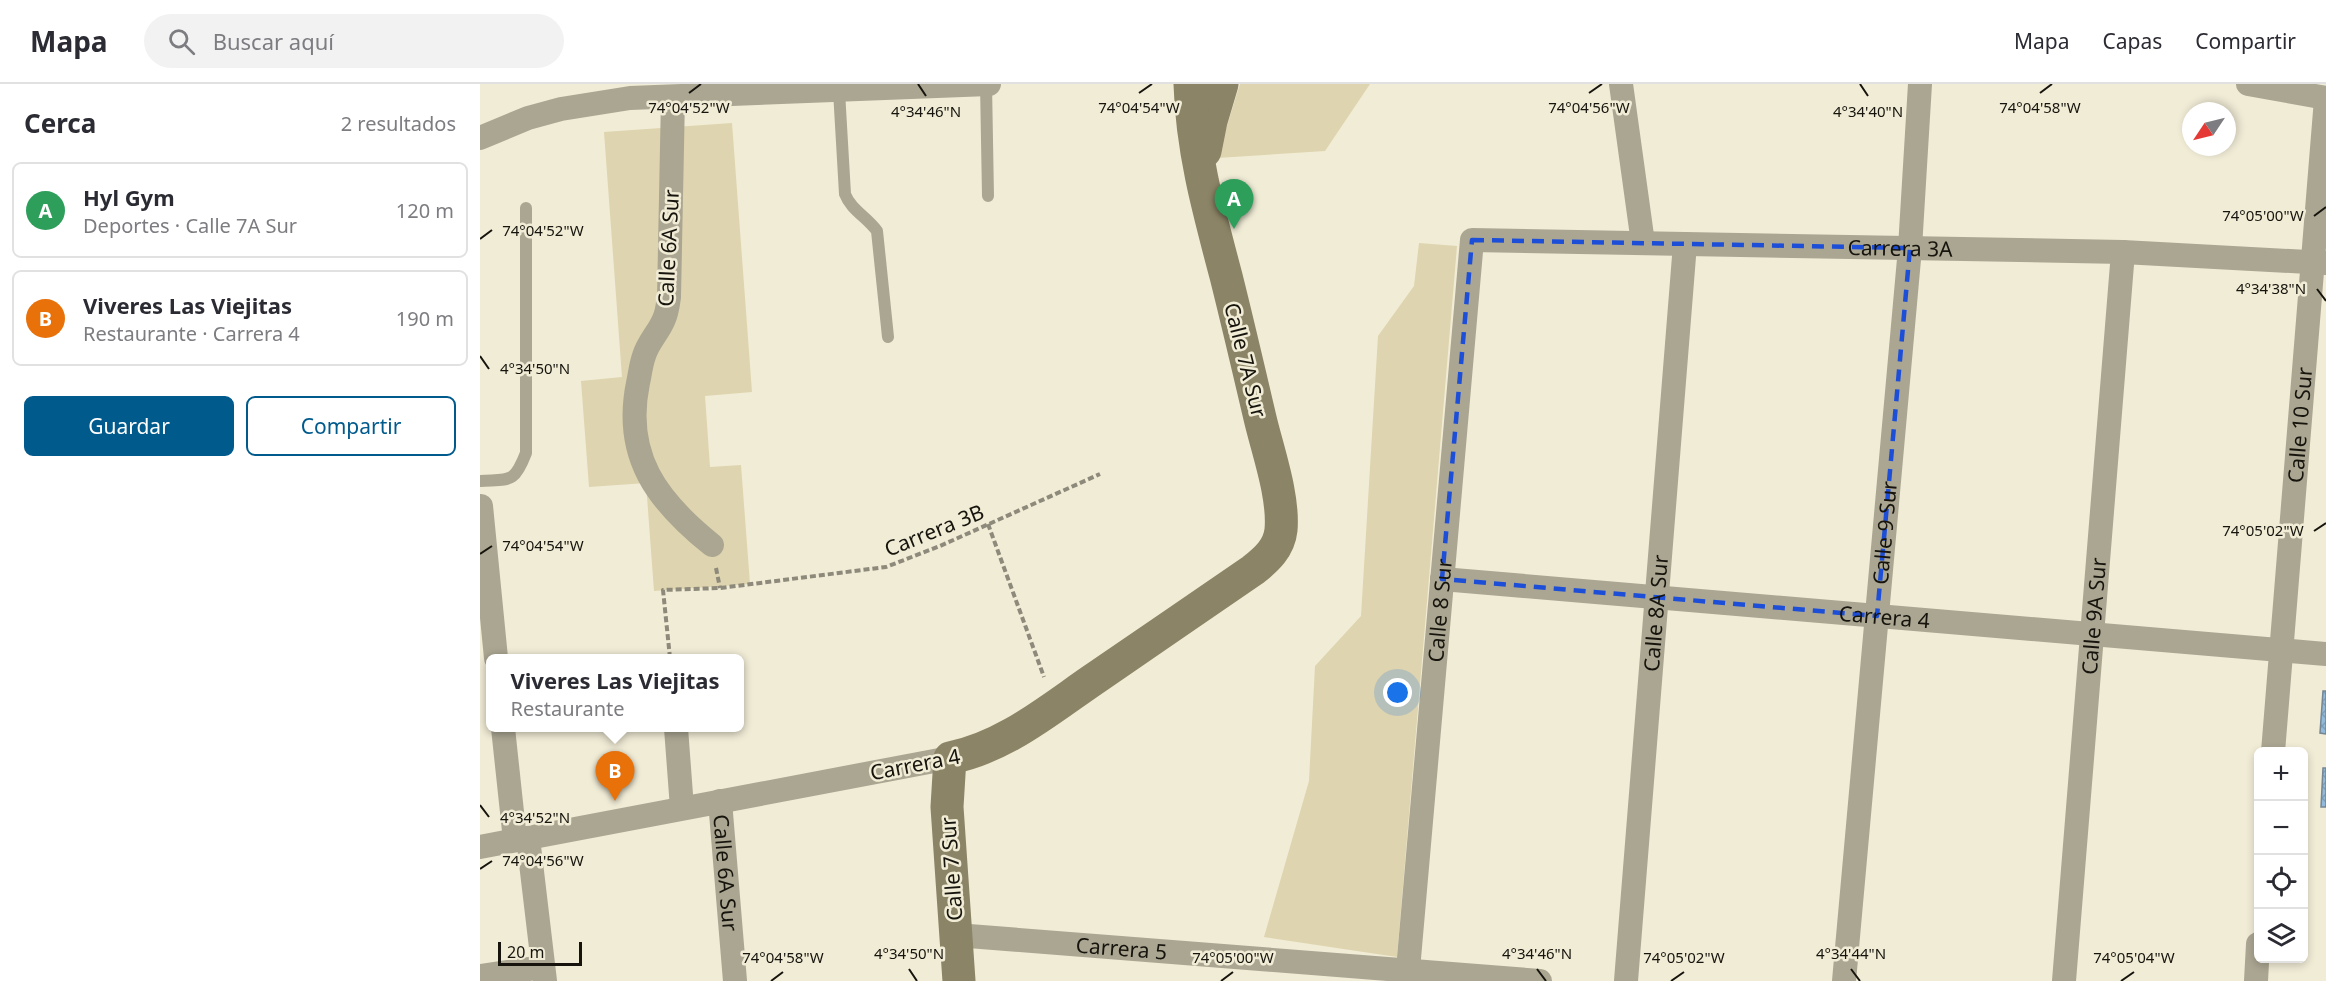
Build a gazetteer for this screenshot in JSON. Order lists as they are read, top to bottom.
{
  "streets": {
    "street": [
      "Calle 6A Sur",
      "Carrera 3A",
      "Calle 7A Sur",
      "Calle 10 Sur",
      "Calle 9 Sur",
      "Calle 8 Sur",
      "Calle 8A Sur",
      "Carrera 4",
      "Calle 9A Sur",
      "Calle 7 Sur",
      "Carrera 5"
    ],
    "path": ["Carrera 3B"]
  },
  "crossings": [
    ["Calle 6A Sur", "Carrera 4"],
    ["Carrera 3A", "Calle 10 Sur"],
    ["Carrera 3A", "Calle 9 Sur"],
    ["Carrera 3A", "Calle 8 Sur"],
    ["Carrera 3A", "Calle 8A Sur"],
    ["Carrera 3A", "Calle 9A Sur"],
    ["Calle 7A Sur", "Carrera 4"],
    ["Calle 10 Sur", "Carrera 4"],
    ["Calle 9 Sur", "Carrera 4"],
    ["Calle 8 Sur", "Carrera 4"],
    ["Calle 8 Sur", "Carrera 5"],
    ["Calle 8A Sur", "Carrera 4"],
    ["Carrera 4", "Calle 9A Sur"],
    ["Carrera 4", "Calle 7 Sur"],
    ["Calle 7 Sur", "Carrera 5"]
  ],
  "scale_bar": "20 m",
  "north": "bottom left",
  "page": {
    "header": "Mapa",
    "search": "Buscar aquí",
    "nav": ["Mapa", "Capas", "Compartir"],
    "heading": ["Cerca", "2 resultados"],
    "list": [
      {
        "mark": "A",
        "name": "Hyl Gym",
        "note": "Deportes · Calle 7A Sur",
        "value": "120 m"
      },
      {
        "mark": "B",
        "name": "Viveres Las Viejitas",
        "note": "Restaurante · Carrera 4",
        "value": "190 m"
      }
    ],
    "pins": ["A", "B"],
    "buttons": ["Guardar", "Compartir"],
    "popup": ["Viveres Las Viejitas", "Restaurante"],
    "map_buttons": ["+", "−"],
    "scale": "20 m"
  },
  "coordinates": [
    "74°04'52\"W",
    "74°04'58\"W",
    "74°04'54\"W",
    "74°04'56\"W",
    "4°34'46\"N",
    "4°34'40\"N",
    "74°05'00\"W",
    "4°34'38\"N",
    "4°34'50\"N",
    "74°05'02\"W",
    "4°34'52\"N",
    "4°34'44\"N",
    "74°05'04\"W"
  ]
}
